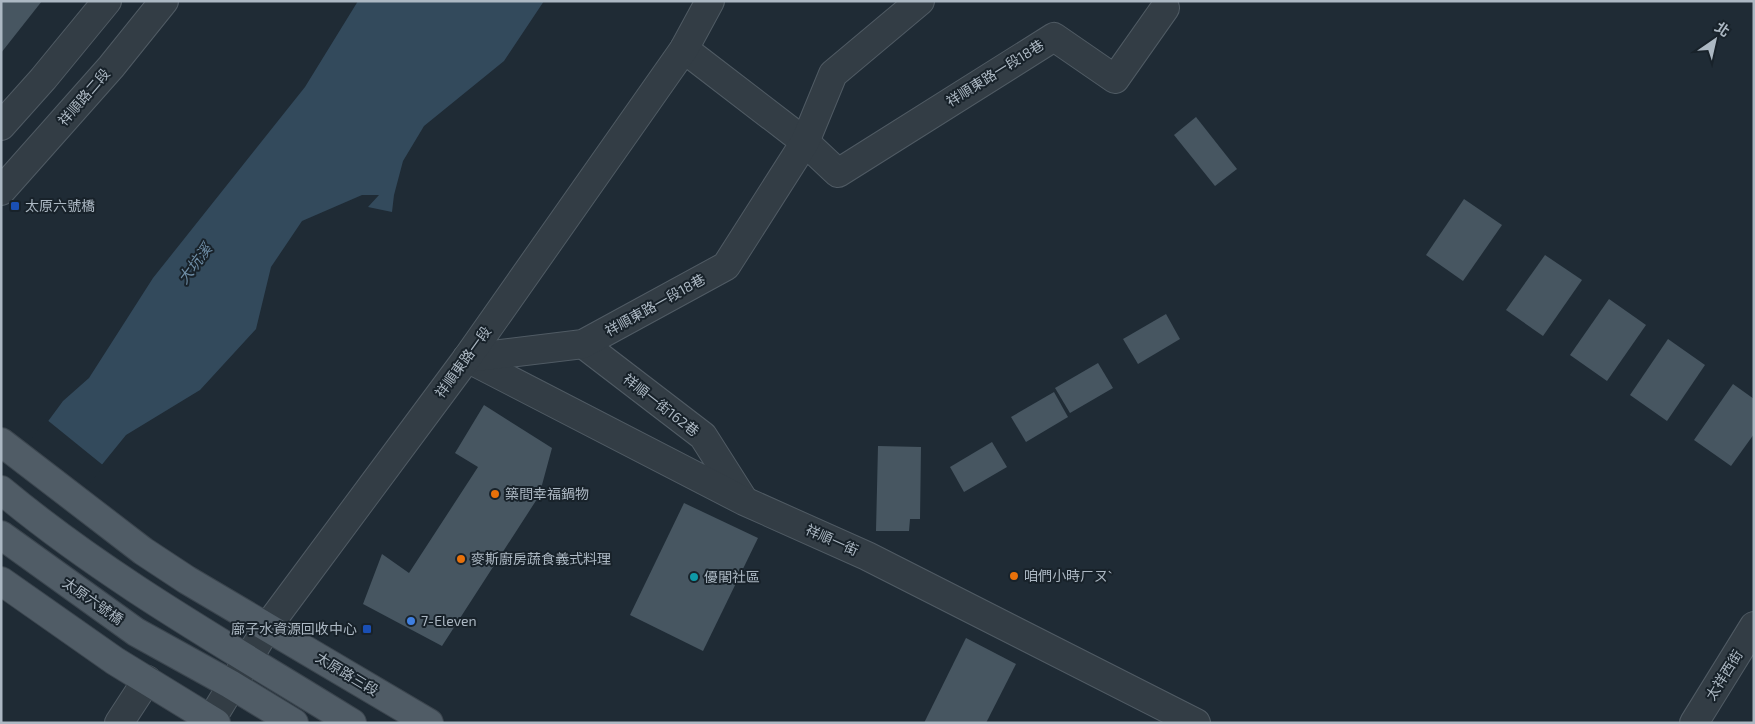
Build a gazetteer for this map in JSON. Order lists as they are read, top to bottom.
{
  "streets": {
    "main road": ["太原六號橋", "太原路三段"],
    "street": [
      "祥順東路一段18巷",
      "祥順路二段",
      "祥順東路一段",
      "祥順一街162巷",
      "祥順一街",
      "太祥西街"
    ]
  },
  "crossings": [
    ["祥順東路一段18巷", "祥順東路一段"],
    ["祥順東路一段18巷", "祥順一街162巷"],
    ["祥順東路一段18巷", "祥順一街"],
    ["祥順東路一段", "祥順一街"],
    ["祥順東路一段", "太原六號橋"],
    ["祥順東路一段", "太原路三段"],
    ["祥順一街162巷", "祥順一街"]
  ],
  "water": ["大坑溪"],
  "places": {
    "transit": ["太原六號橋", "廍子水資源回收中心"],
    "other": [
      "築間幸福鍋物",
      "麥斯廚房蔬食義式料理",
      "咱們小時ㄏㄡˋ",
      "優閣社區",
      "7-Eleven"
    ]
  },
  "north": "top right"
}
